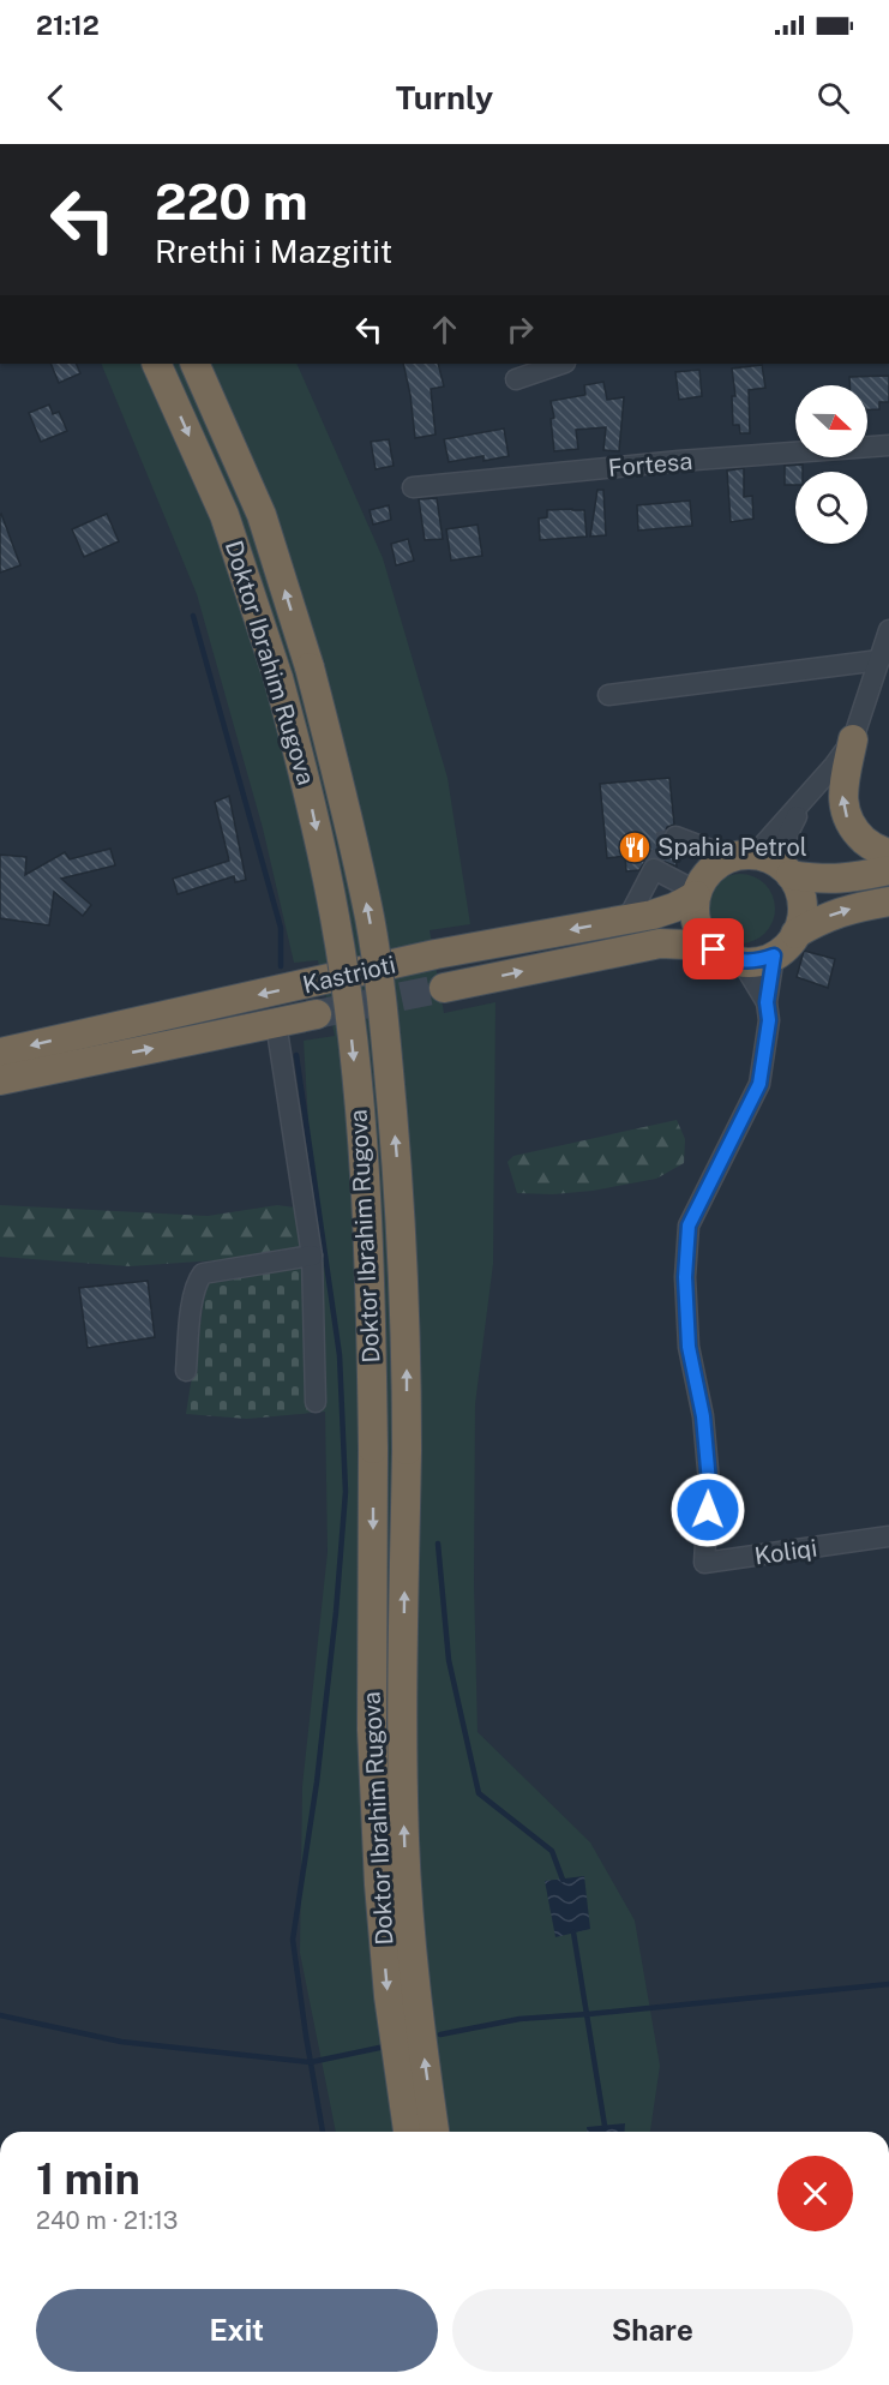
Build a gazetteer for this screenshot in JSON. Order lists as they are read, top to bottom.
{
  "streets": {
    "highway": ["Doktor Ibrahim Rugova", "Kastrioti"],
    "street": ["Fortesa", "Koliqi"]
  },
  "crossings": [
    ["Kastrioti", "Koliqi"]
  ],
  "places": {
    "restaurant": ["Spahia Petrol"]
  },
  "north": "right",
  "page": {
    "status": "21:12",
    "header": "Turnly",
    "turn": ["220 m", "Rrethi i Mazgitit"],
    "heading": ["1 min", "240 m · 21:13"],
    "buttons": ["Exit", "Share"]
  }
}
